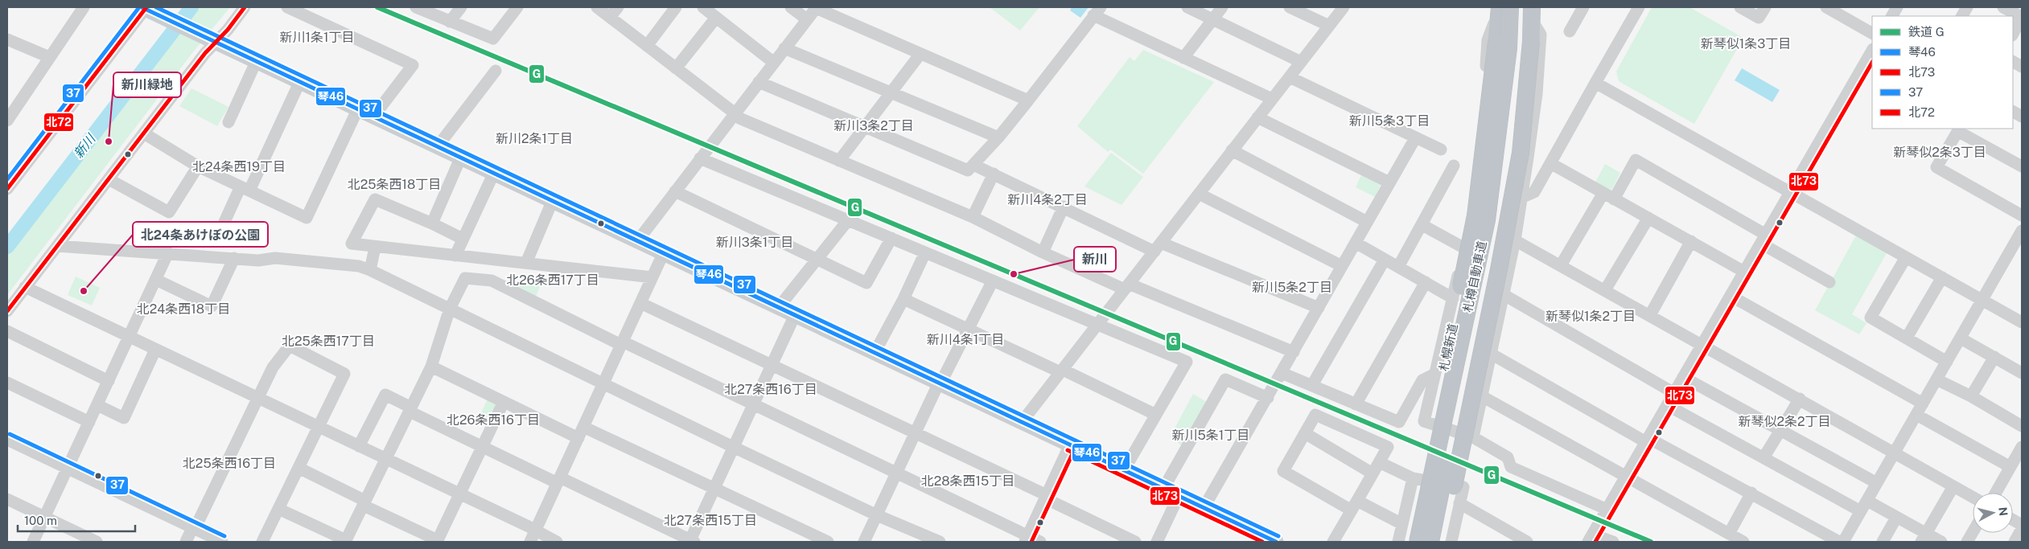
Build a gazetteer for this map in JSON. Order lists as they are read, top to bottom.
{
  "streets": {
    "highway": ["札樽自動車道", "札幌新道"]
  },
  "districts": [
    "新川1条1丁目",
    "新琴似1条3丁目",
    "新川5条3丁目",
    "新川3条2丁目",
    "新川2条1丁目",
    "新琴似2条3丁目",
    "北24条西19丁目",
    "北25条西18丁目",
    "新川4条2丁目",
    "新川3条1丁目",
    "北26条西17丁目",
    "新川5条2丁目",
    "北24条西18丁目",
    "新琴似1条2丁目",
    "新川4条1丁目",
    "北25条西17丁目",
    "北27条西16丁目",
    "北26条西16丁目",
    "新琴似2条2丁目",
    "新川5条1丁目",
    "北25条西16丁目",
    "北28条西15丁目",
    "北27条西15丁目"
  ],
  "water": ["新川"],
  "places": ["新川緑地", "新川", "北24条あけぼの公園"],
  "lines": [
    "rail line G",
    "transit line 琴46",
    "transit line 37",
    "transit line 北72",
    "transit line 北73"
  ],
  "legend": [
    "鉄道 G",
    "琴46",
    "北73",
    "37",
    "北72"
  ],
  "scale_bar": "100 m",
  "north": "right"
}
